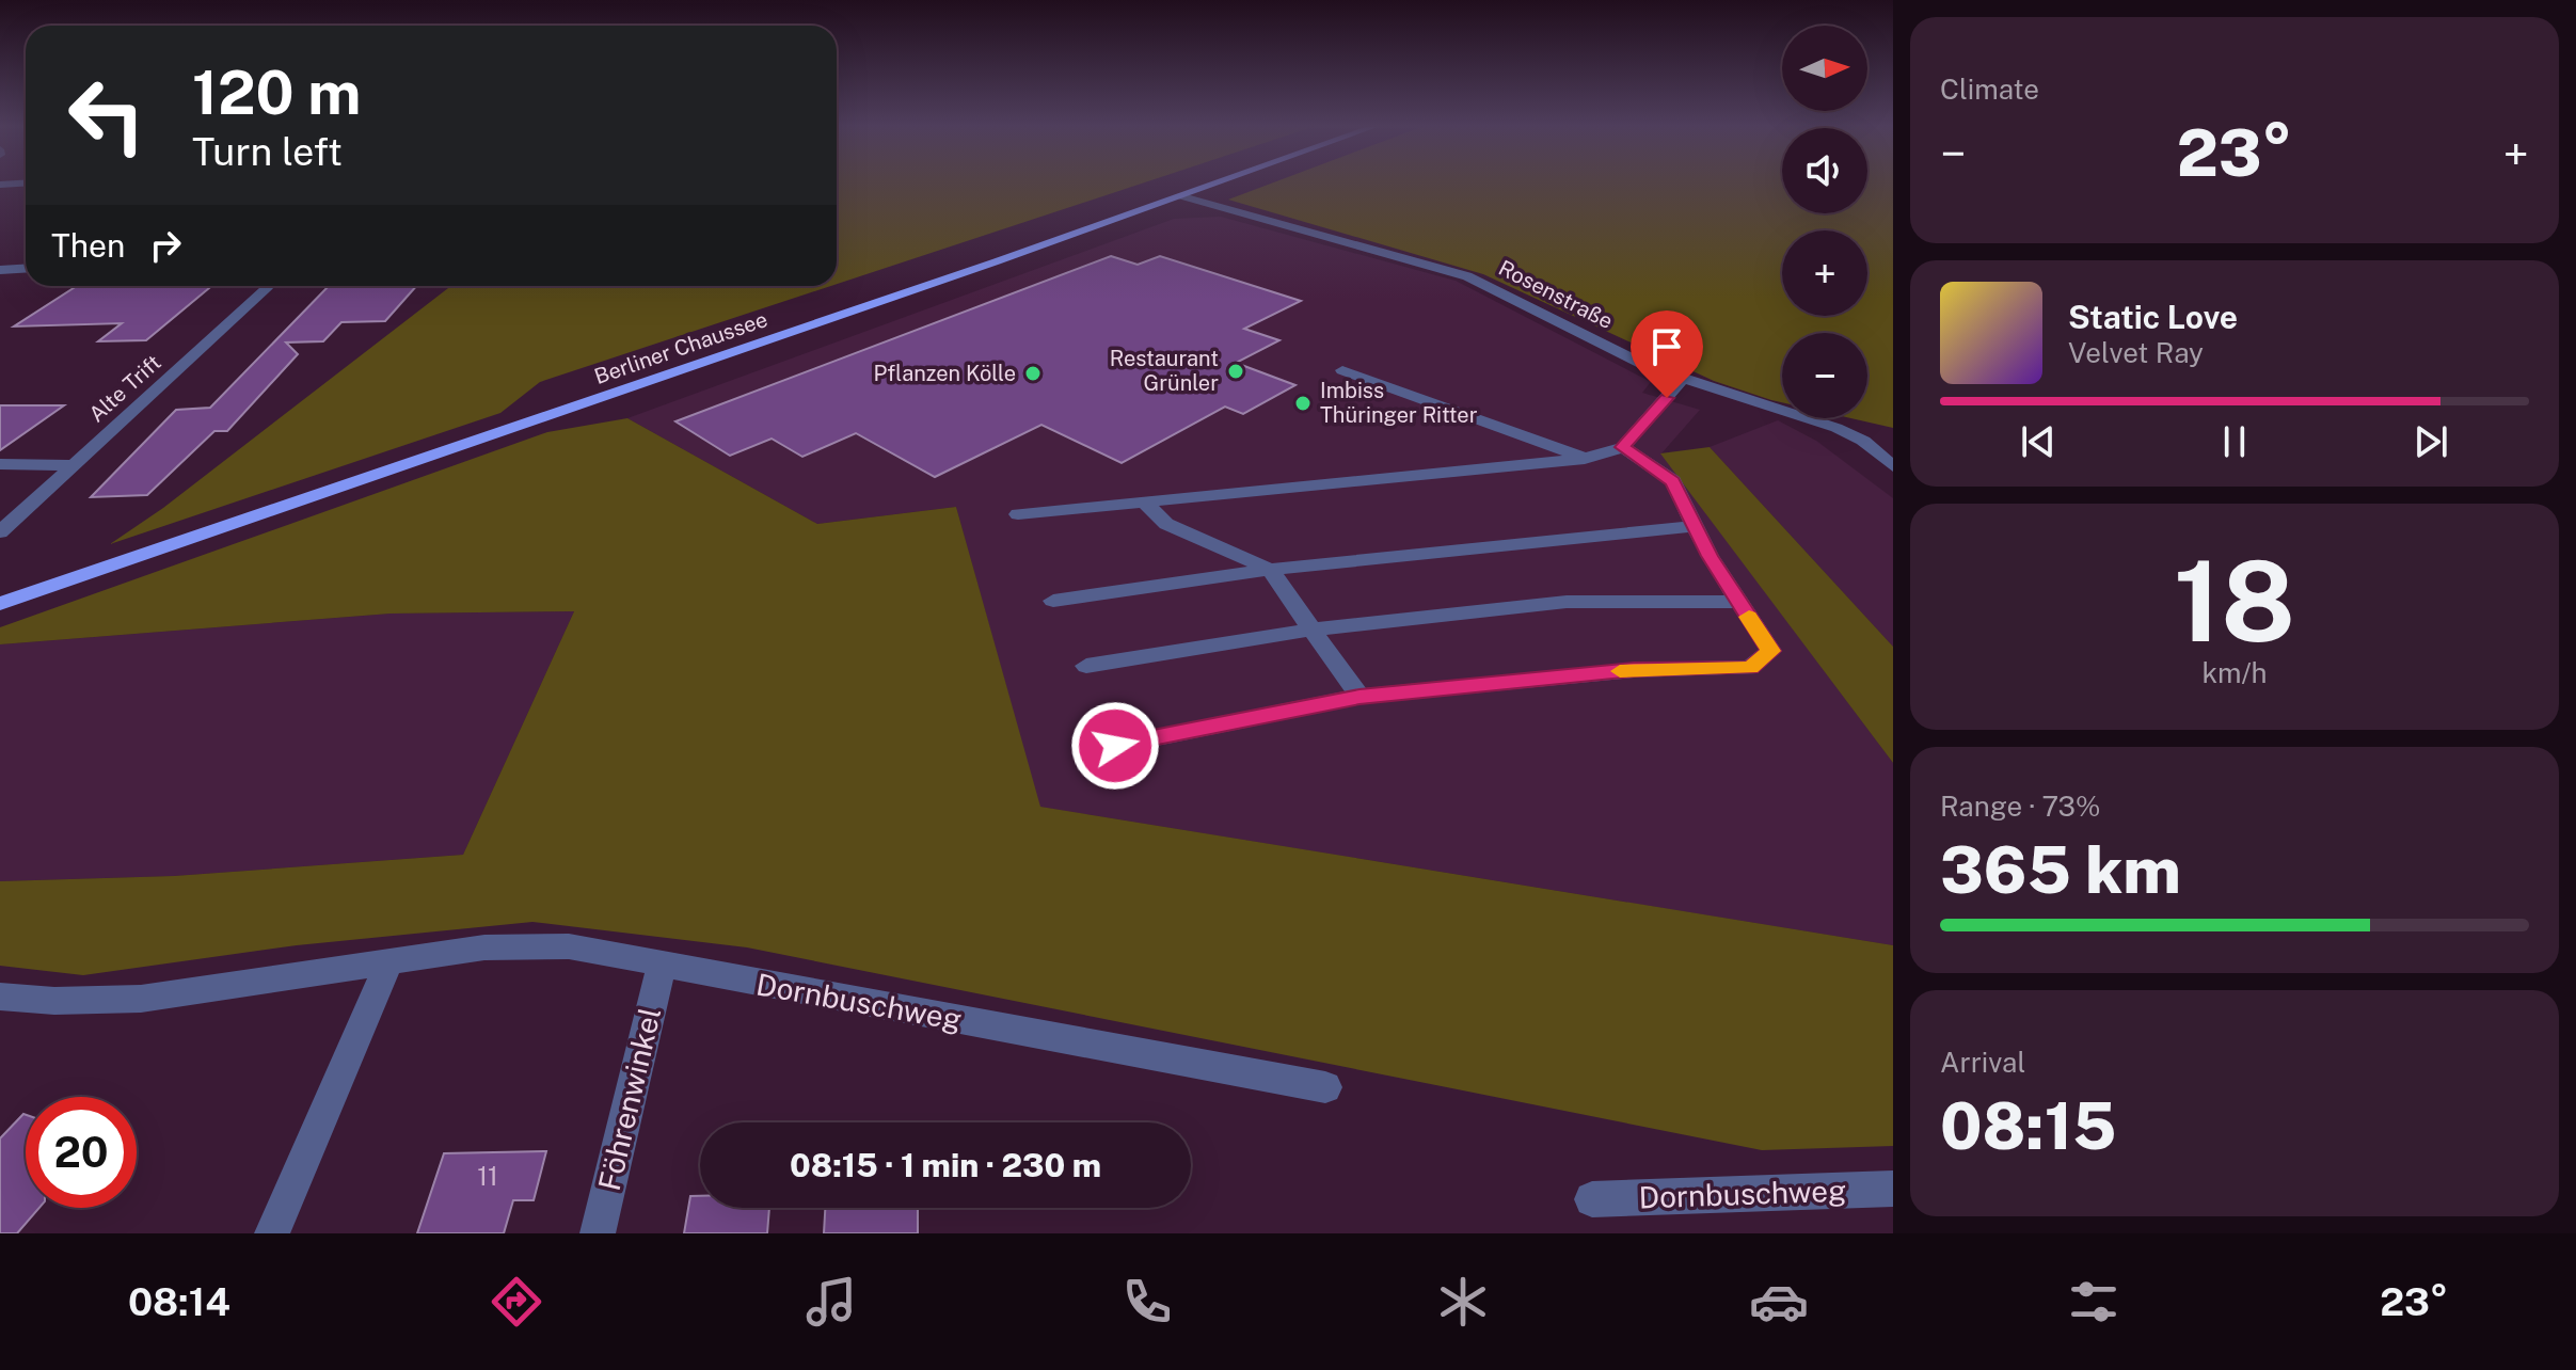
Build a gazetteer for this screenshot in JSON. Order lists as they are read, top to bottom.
{
  "streets": {
    "main road": ["Berliner Chaussee"],
    "street": [
      "Rosenstraße",
      "Alte Trift",
      "Dornbuschweg",
      "Föhrenwinkel"
    ]
  },
  "crossings": [
    ["Rosenstraße", "Berliner Chaussee"],
    ["Dornbuschweg", "Föhrenwinkel"]
  ],
  "places": ["Restaurant Grünler", "Pflanzen Kölle", "Imbiss Thüringer Ritter"],
  "house_numbers": ["11"],
  "north": "right",
  "page": {
    "tile": [
      "Climate",
      ["18", "km/h"],
      ["Range · 73%", "365 km"],
      ["Arrival", "08:15"]
    ],
    "map_buttons": ["+", "−"],
    "turn": ["120 m", "Turn left"],
    "heat": ["−", "23°", "+"],
    "then": "Then",
    "song": ["Static Love", "Velvet Ray"],
    "limit": "20",
    "trip": "08:15 · 1 min · 230 m",
    "tabs": ["08:14", "23°"]
  }
}
